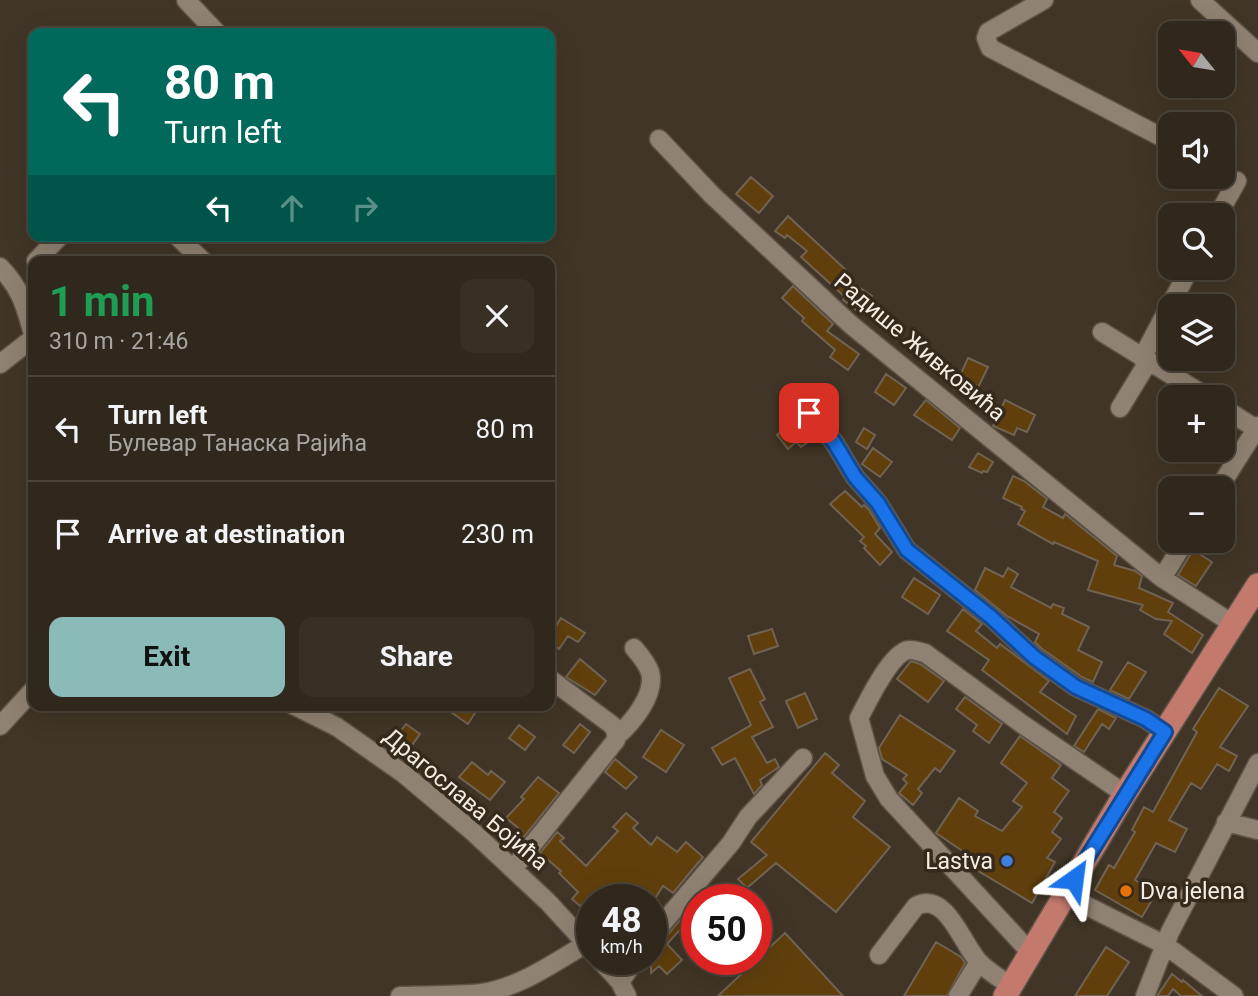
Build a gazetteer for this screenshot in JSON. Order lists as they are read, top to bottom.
{
  "streets": {
    "street": ["Радише Живковића", "Драгослава Бојића"]
  },
  "places": ["Lastva", "Dva jelena"],
  "north": "top left",
  "page": {
    "map_buttons": ["+", "−"],
    "turn": ["80 m", "Turn left"],
    "heading": ["1 min", "310 m · 21:46"],
    "list": [
      {
        "name": "Turn left",
        "note": "Булевар Танаска Рајића",
        "value": "80 m"
      },
      {
        "name": "Arrive at destination",
        "value": "230 m"
      }
    ],
    "buttons": ["Exit", "Share"],
    "speed": "48 km/h",
    "limit": "50"
  }
}
